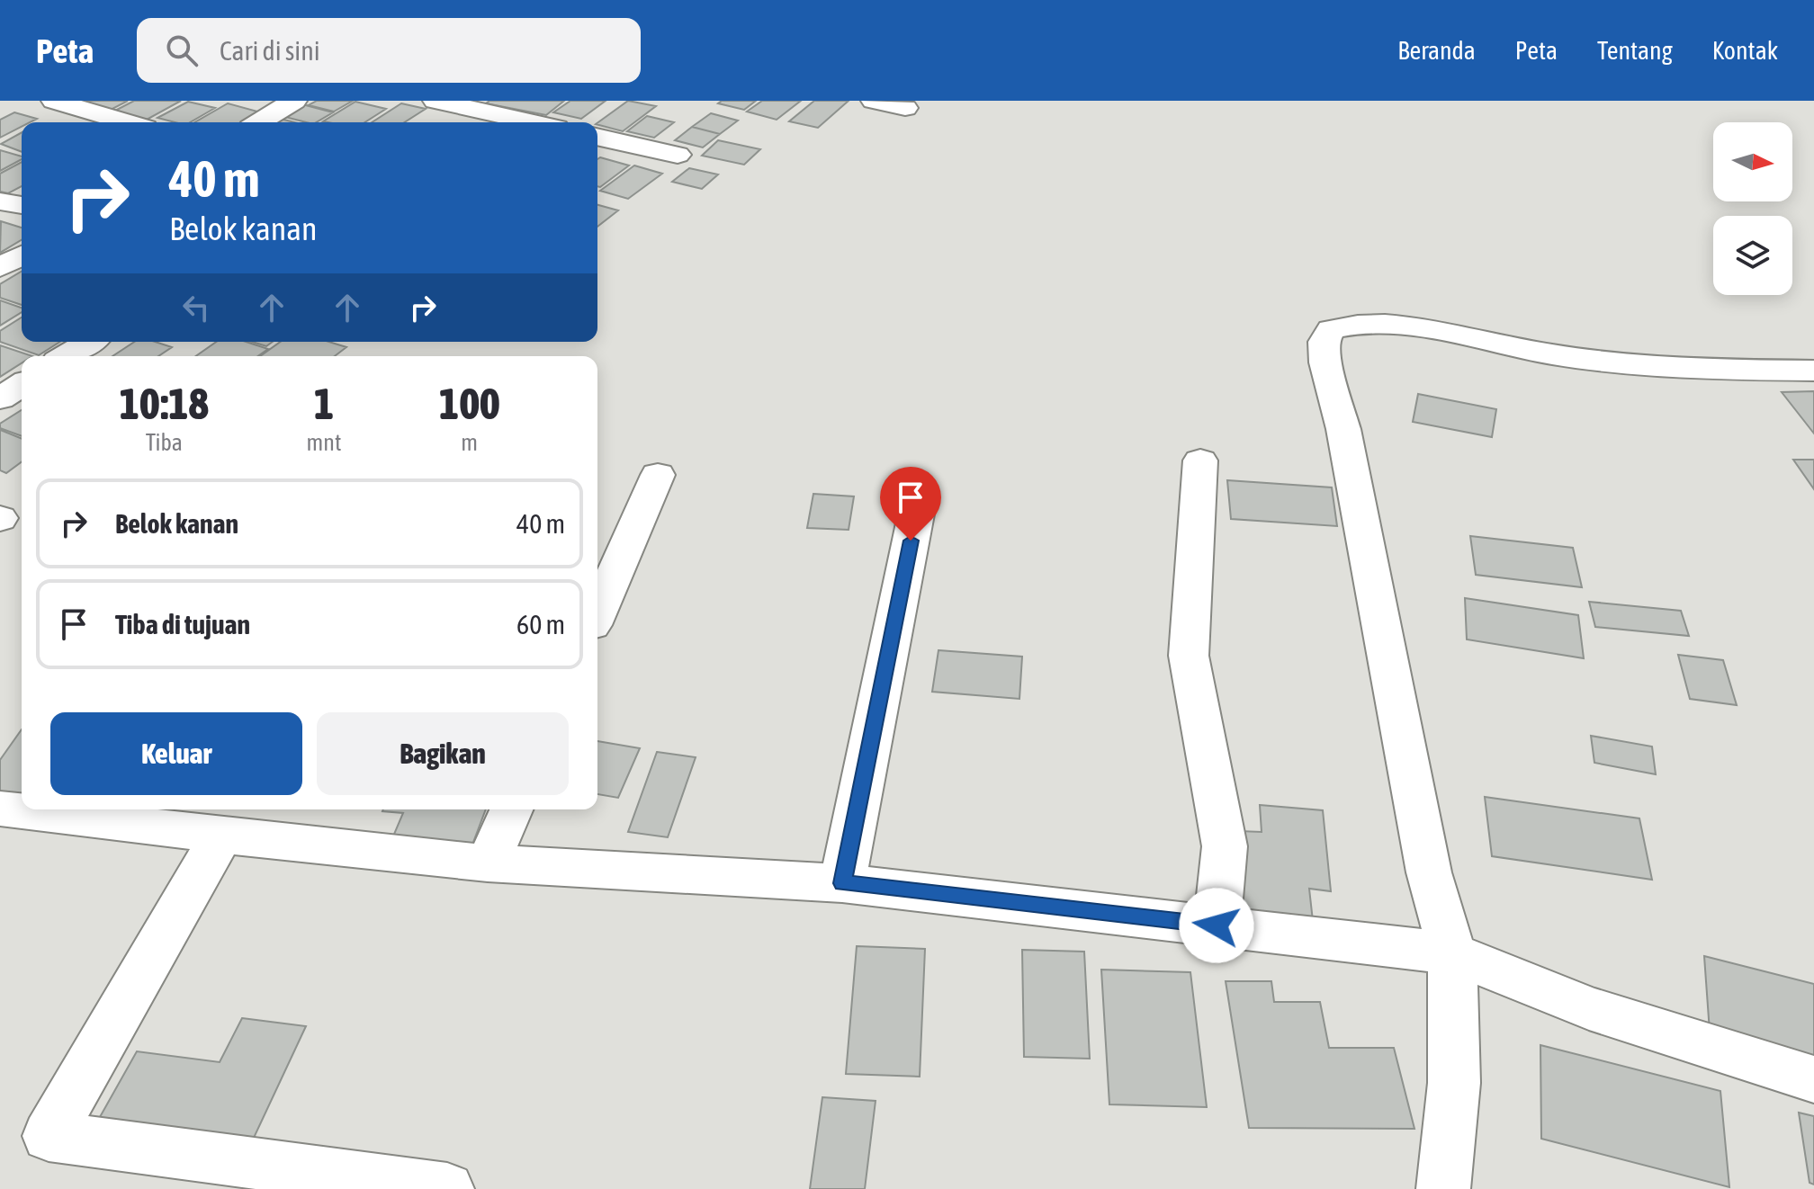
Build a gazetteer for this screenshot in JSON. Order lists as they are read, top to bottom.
{
  "north": "right",
  "page": {
    "header": "Peta",
    "search": "Cari di sini",
    "nav": [
      "Beranda",
      "Peta",
      "Tentang",
      "Kontak"
    ],
    "turn": ["40 m", "Belok kanan"],
    "eta": [
      "10:18",
      "Tiba",
      "1",
      "mnt",
      "100",
      "m"
    ],
    "list": [
      {
        "name": "Belok kanan",
        "value": "40 m"
      },
      {
        "name": "Tiba di tujuan",
        "value": "60 m"
      }
    ],
    "buttons": ["Keluar", "Bagikan"]
  }
}
